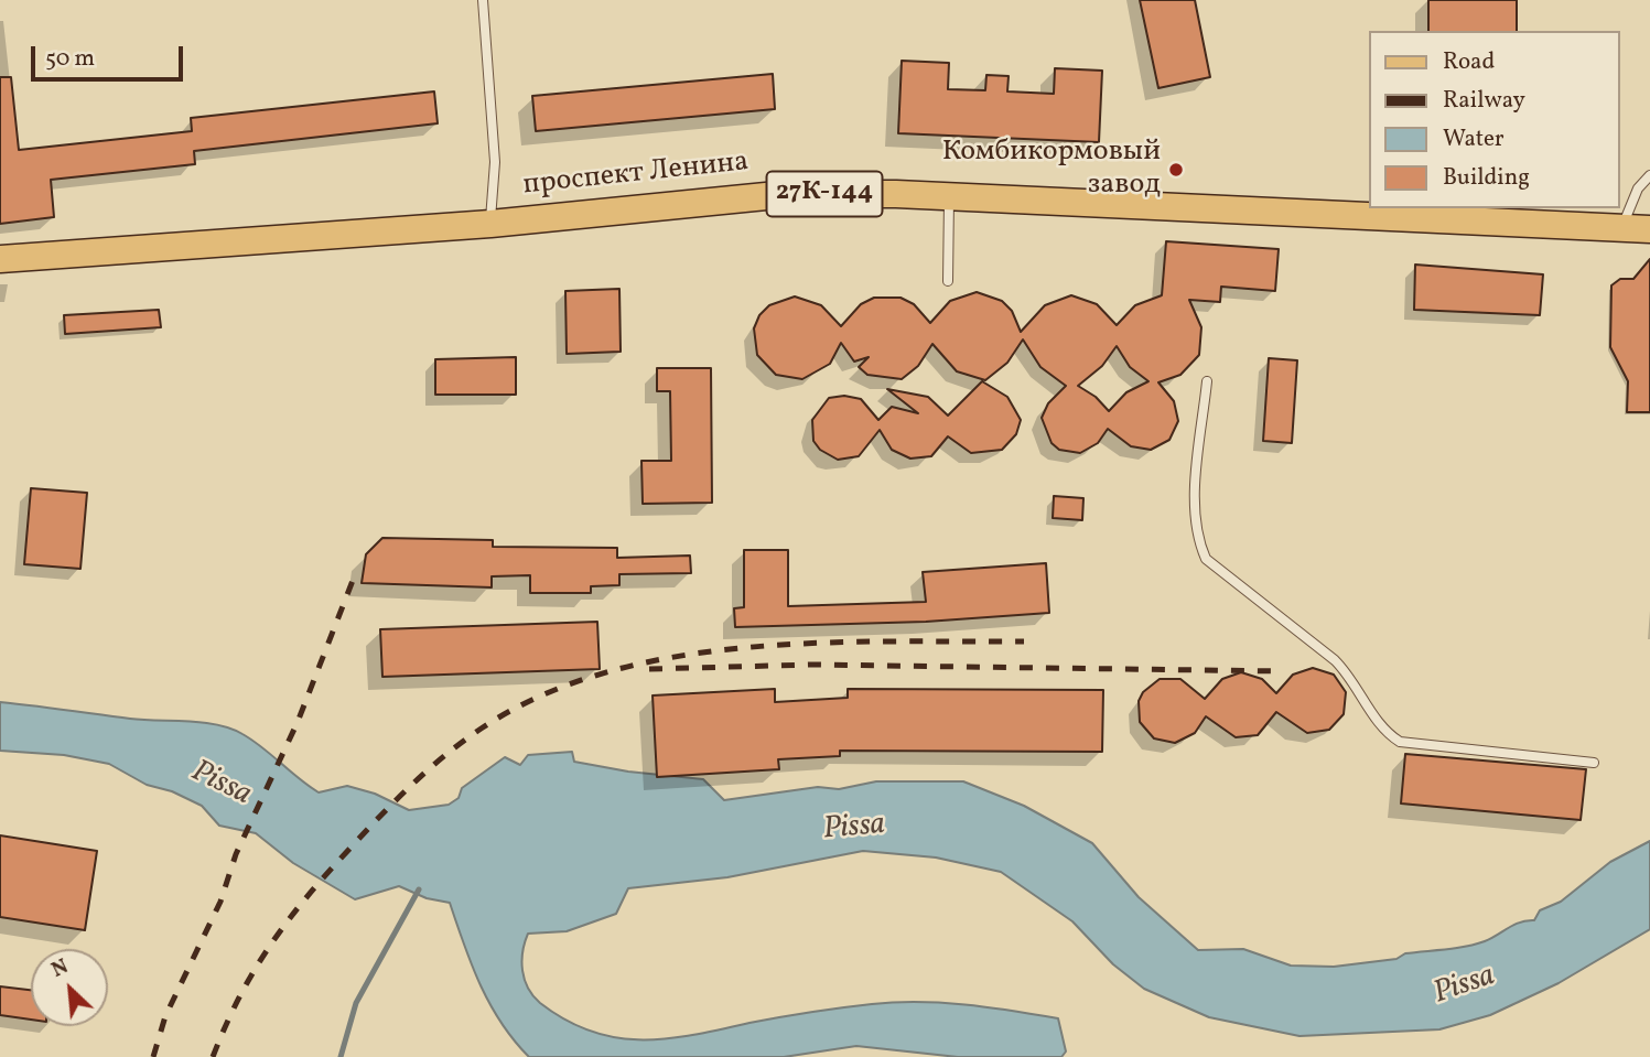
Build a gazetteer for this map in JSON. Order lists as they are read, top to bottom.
{
  "streets": {
    "main road": ["проспект Ленина", "27К-144"]
  },
  "water": ["Pissa"],
  "places": ["Комбикормовый завод"],
  "legend": [
    "Road",
    "Railway",
    "Water",
    "Building"
  ],
  "scale_bar": "50 m",
  "north": "top left"
}
